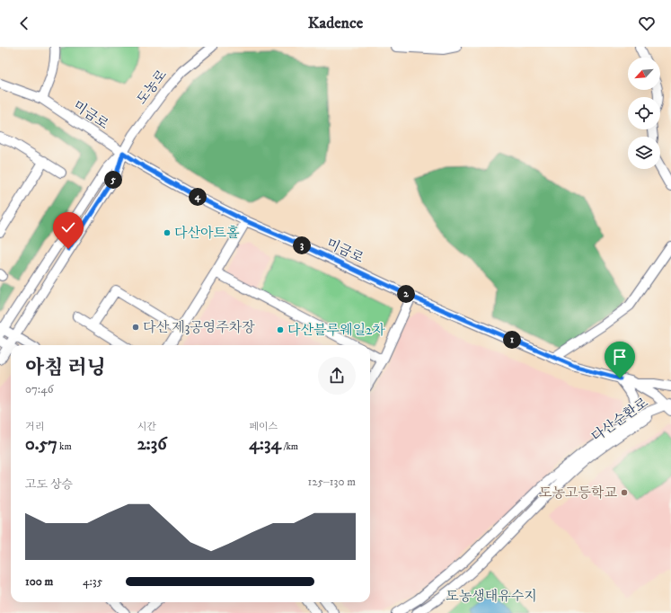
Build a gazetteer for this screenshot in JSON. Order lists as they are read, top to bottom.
{
  "streets": {
    "street": ["도농로", "미금로", "다산순환로"]
  },
  "crossings": [
    ["도농로", "미금로"],
    ["미금로", "다산순환로"]
  ],
  "parks": ["도농생태유수지"],
  "places": [
    "다산아트홀",
    "다산 제3공영주차장",
    "다산블루웨일2차",
    "도농고등학교"
  ],
  "north": "bottom left",
  "page": {
    "header": "Kadence",
    "pins": [
      "5",
      "4",
      "3",
      "2",
      "1"
    ],
    "heading": ["아침 러닝", "07:46"],
    "stats": [
      ["거리", "0.57 km"],
      ["시간", "2:36"],
      ["페이스", "4:34 /km"]
    ],
    "chart": ["고도 상승", "125–130 m"],
    "list": [
      {
        "name": "100 m",
        "note": "4:35"
      }
    ]
  }
}
